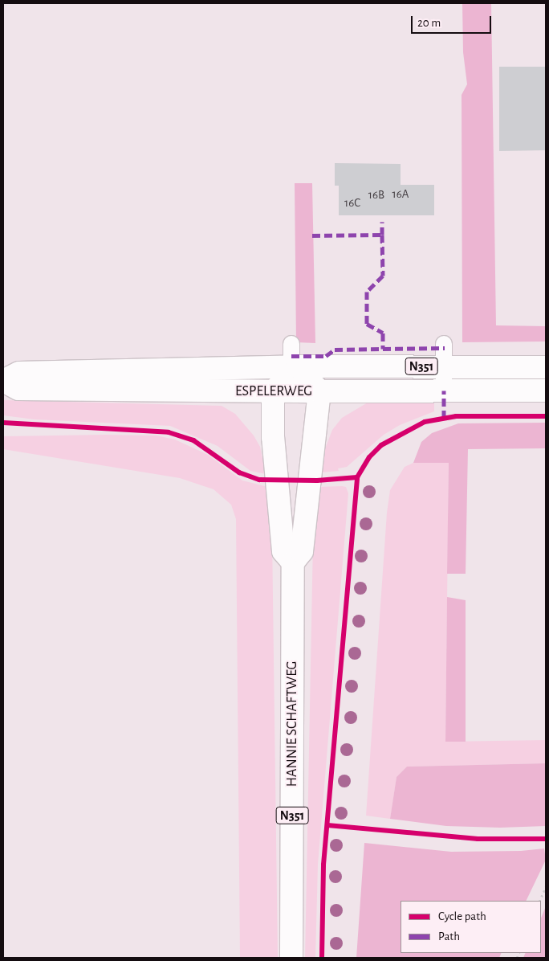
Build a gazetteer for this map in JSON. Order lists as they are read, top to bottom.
{
  "streets": {
    "main road": ["N351", "ESPELERWEG", "HANNIE SCHAFTWEG"]
  },
  "crossings": [
    ["ESPELERWEG", "HANNIE SCHAFTWEG"]
  ],
  "house_numbers": ["16A", "16B", "16C"],
  "legend": ["Cycle path", "Path"],
  "scale_bar": "20 m"
}
